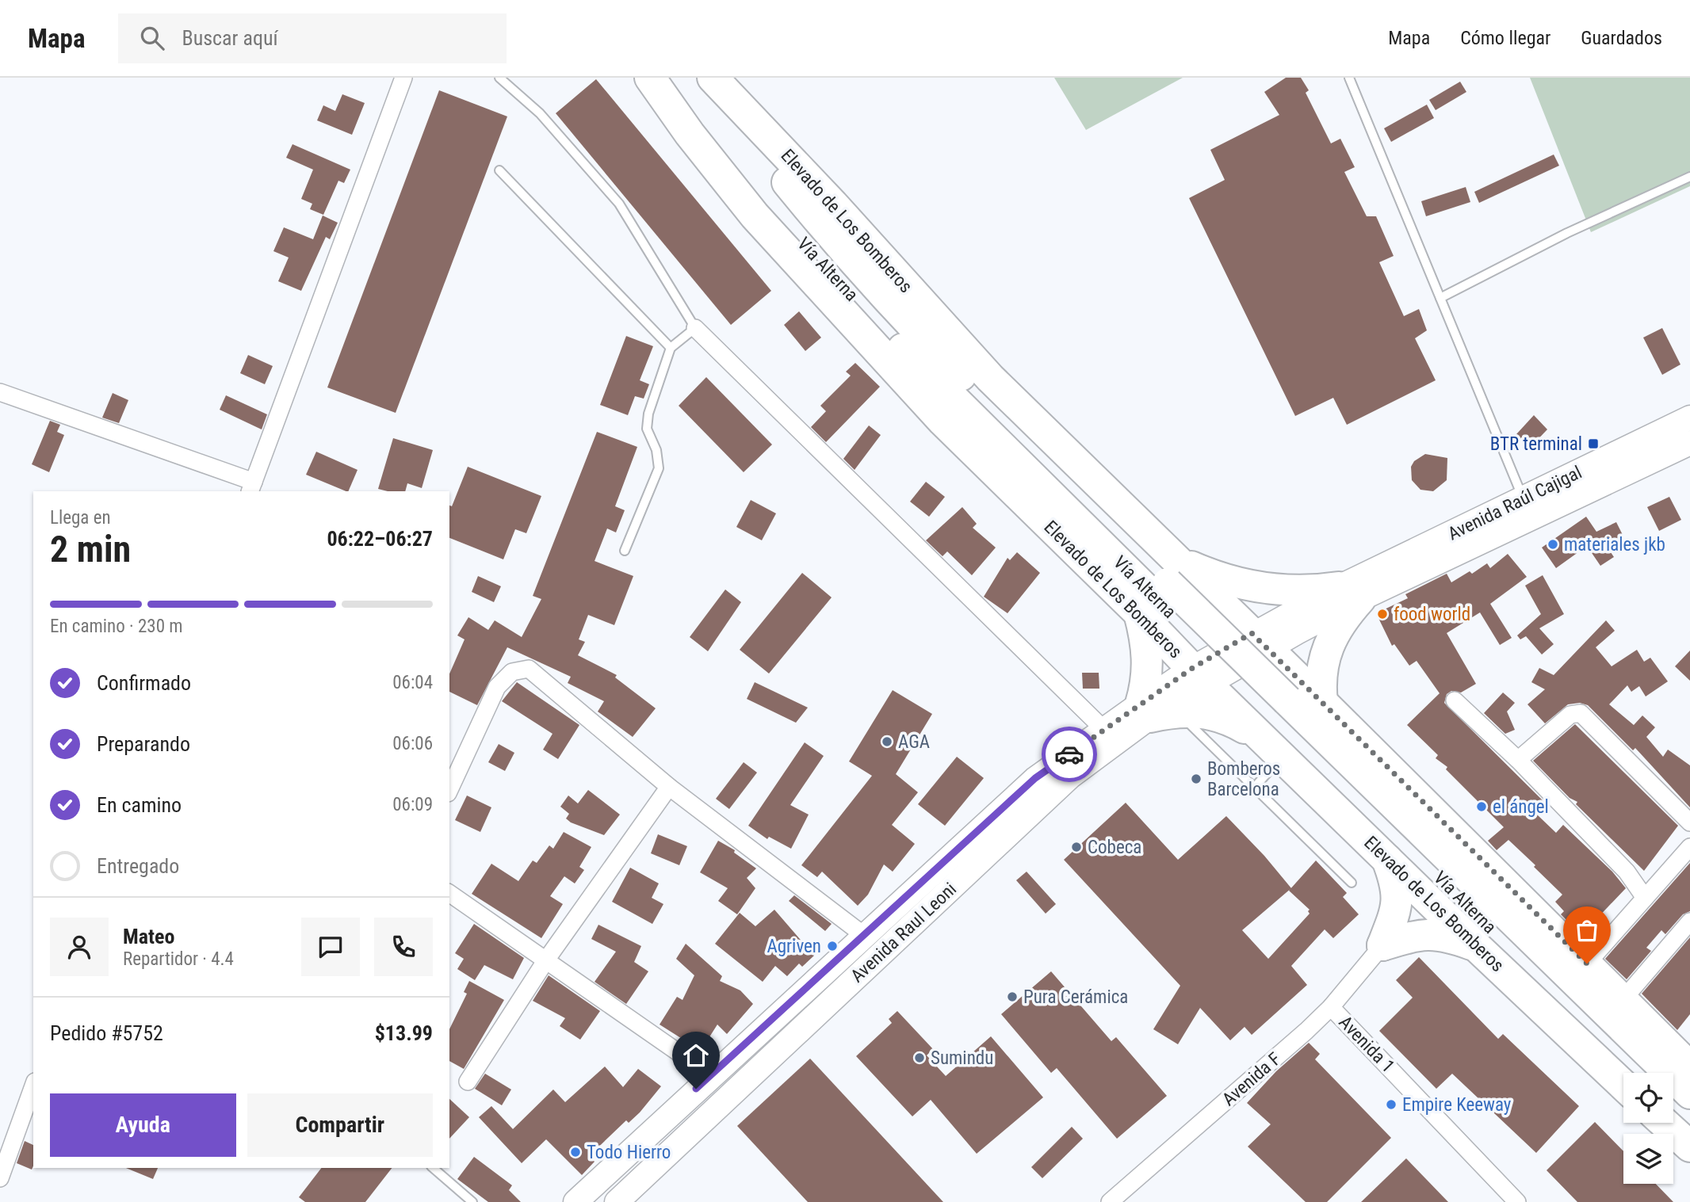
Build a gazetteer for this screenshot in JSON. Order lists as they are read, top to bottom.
{
  "streets": {
    "highway": ["Elevado de Los Bomberos", "Vía Alterna"],
    "main road": ["Avenida Raúl Cajigal", "Avenida Raul Leoni"],
    "street": ["Avenida 1", "Avenida F"]
  },
  "crossings": [
    ["Elevado de Los Bomberos", "Vía Alterna"],
    ["Elevado de Los Bomberos", "Avenida Raúl Cajigal"],
    ["Elevado de Los Bomberos", "Avenida Raul Leoni"],
    ["Avenida Raúl Cajigal", "Avenida Raul Leoni"],
    ["Avenida 1", "Avenida F"]
  ],
  "places": {
    "transit": ["BTR terminal"],
    "other": [
      "materiales jkb",
      "food world",
      "AGA",
      "Bomberos Barcelona",
      "el ángel",
      "Cobeca",
      "Agriven",
      "Pura Cerámica",
      "Sumindu",
      "Empire Keeway",
      "Todo Hierro"
    ]
  },
  "page": {
    "header": "Mapa",
    "search": "Buscar aquí",
    "nav": ["Mapa", "Cómo llegar", "Guardados"],
    "heading": ["2 min", "Llega en", "06:22–06:27"],
    "panel": [
      "Mateo",
      "Repartidor · 4.4",
      "Pedido #5752",
      "$13.99"
    ],
    "bar": "En camino · 230 m",
    "list": [
      ["Confirmado", "06:04"],
      ["Preparando", "06:06"],
      ["En camino", "06:09"],
      "Entregado"
    ],
    "buttons": ["Ayuda", "Compartir"]
  }
}
